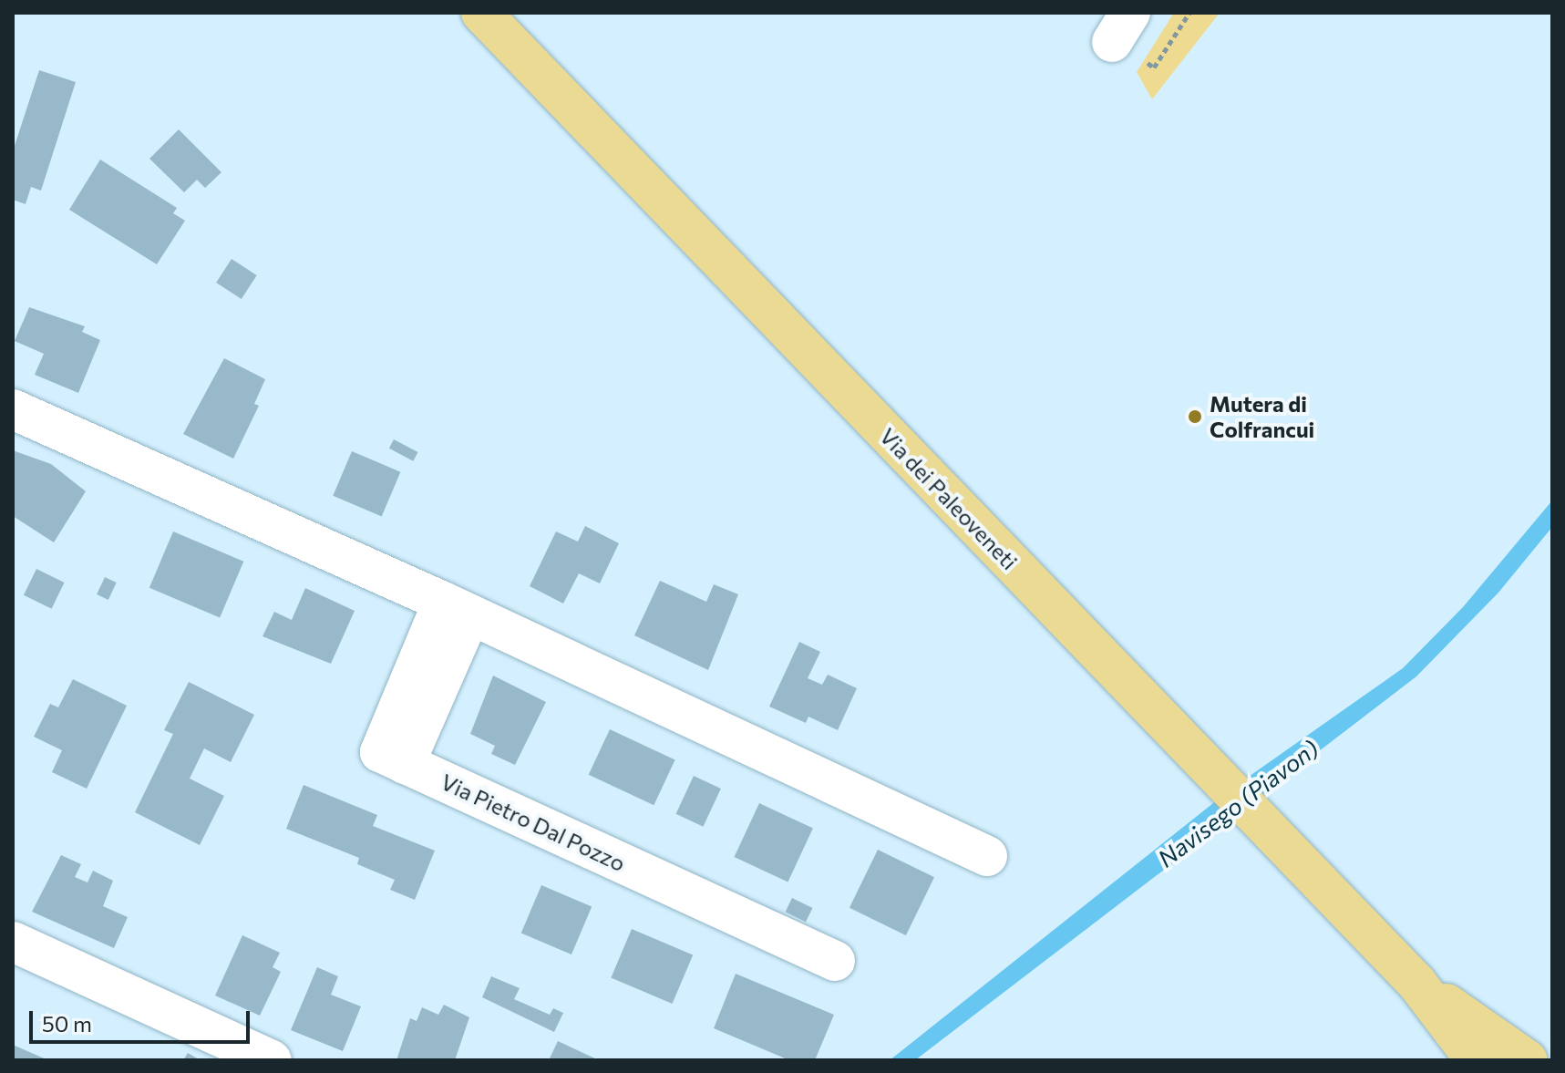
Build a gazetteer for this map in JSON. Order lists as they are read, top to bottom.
{
  "streets": {
    "main road": ["Via dei Paleoveneti"],
    "street": ["Via Pietro Dal Pozzo"]
  },
  "water": ["Navisego (Piavon)"],
  "places": ["Mutera di Colfrancui"],
  "scale_bar": "50 m"
}
